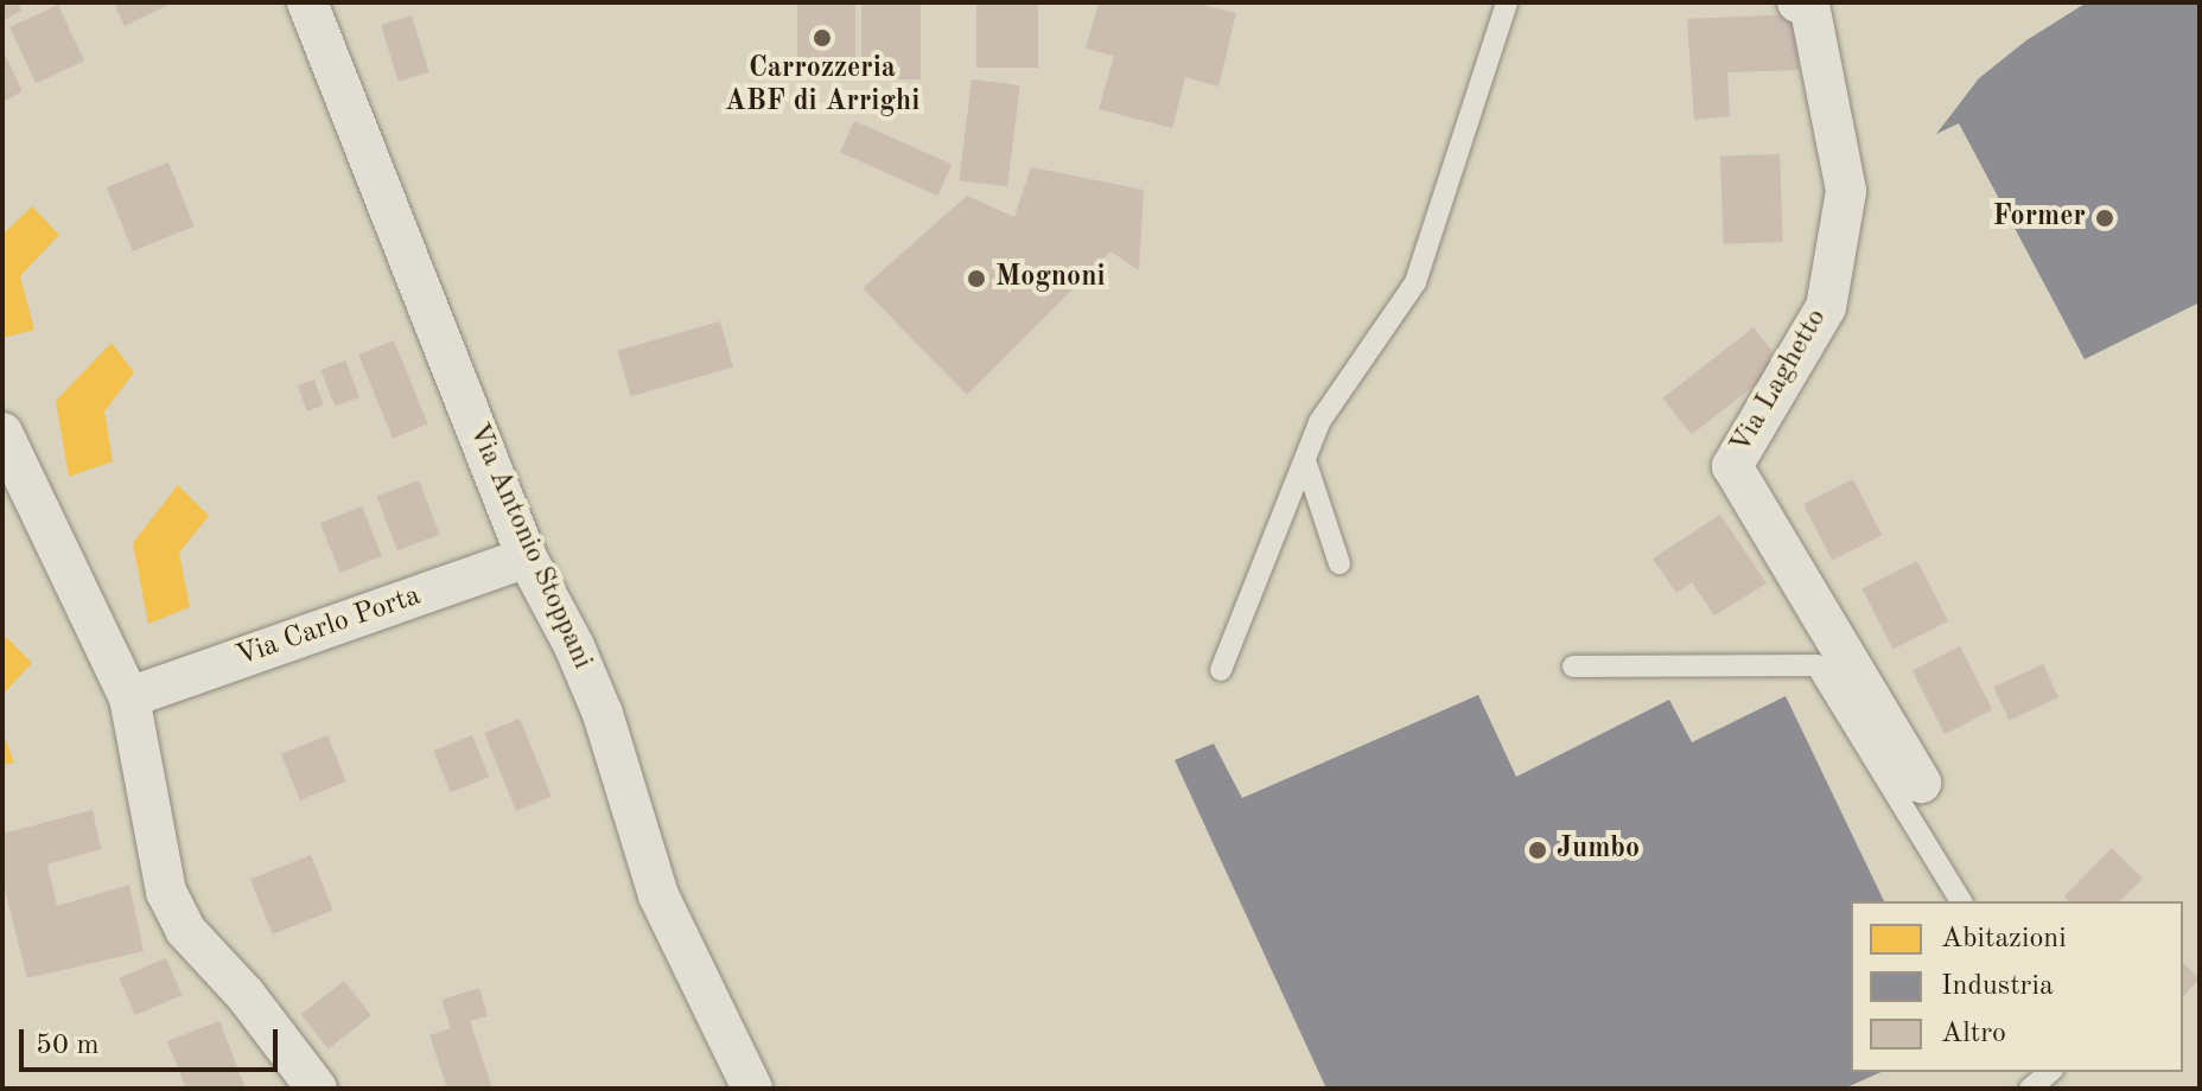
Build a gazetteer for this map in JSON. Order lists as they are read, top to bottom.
{
  "streets": {
    "street": ["Via Laghetto", "Via Antonio Stoppani", "Via Carlo Porta"]
  },
  "crossings": [
    ["Via Antonio Stoppani", "Via Carlo Porta"]
  ],
  "places": [
    "Carrozzeria ABF di Arrighi",
    "Former",
    "Mognoni",
    "Jumbo"
  ],
  "legend": ["Abitazioni", "Industria", "Altro"],
  "scale_bar": "50 m"
}
